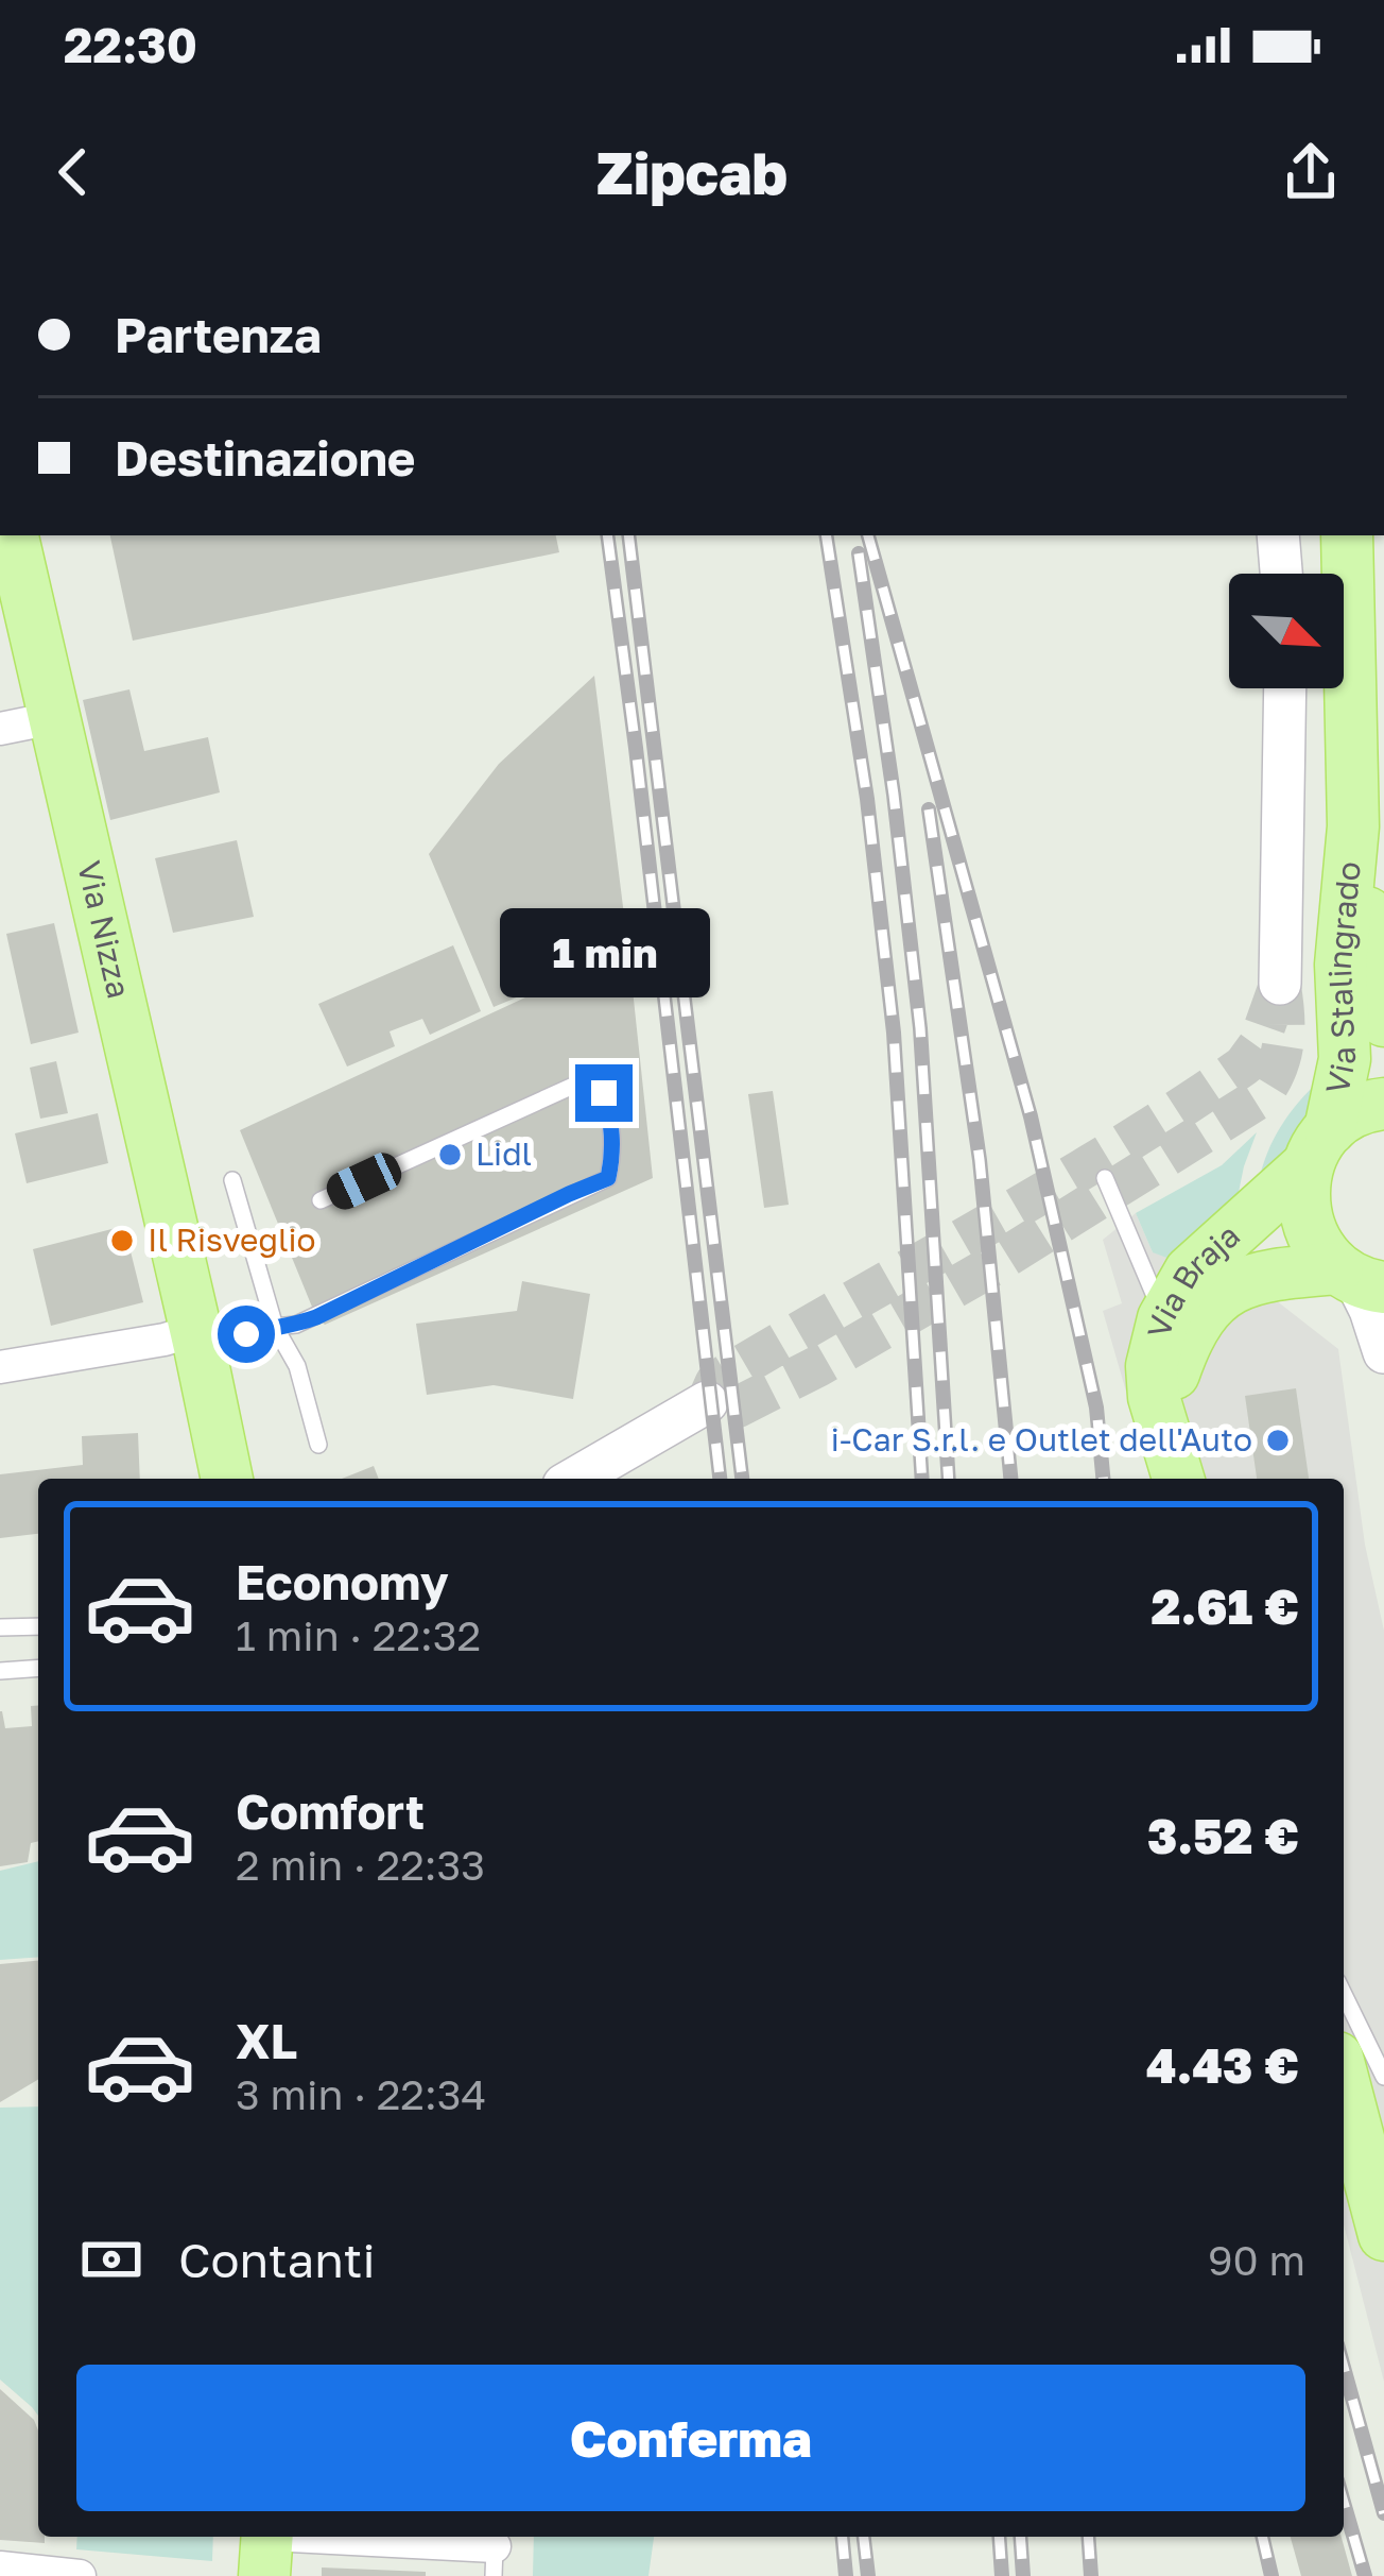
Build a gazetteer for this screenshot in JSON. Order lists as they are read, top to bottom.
{
  "streets": {
    "main road": ["Via Nizza", "Via Stalingrado", "Via Braja"]
  },
  "crossings": [
    ["Via Stalingrado", "Via Braja"]
  ],
  "places": ["Lidl", "Il Risveglio", "i-Car S.r.l. e Outlet dell'Auto"],
  "north": "bottom right",
  "page": {
    "status": "22:30",
    "header": "Zipcab",
    "banner": ["Partenza", "Destinazione"],
    "bubble": "1 min",
    "list": [
      {
        "name": "Economy",
        "note": "1 min · 22:32",
        "value": "2.61 €"
      },
      {
        "name": "Comfort",
        "note": "2 min · 22:33",
        "value": "3.52 €"
      },
      {
        "name": "XL",
        "note": "3 min · 22:34",
        "value": "4.43 €"
      }
    ],
    "pay": ["Contanti", "90 m"],
    "buttons": "Conferma"
  }
}
